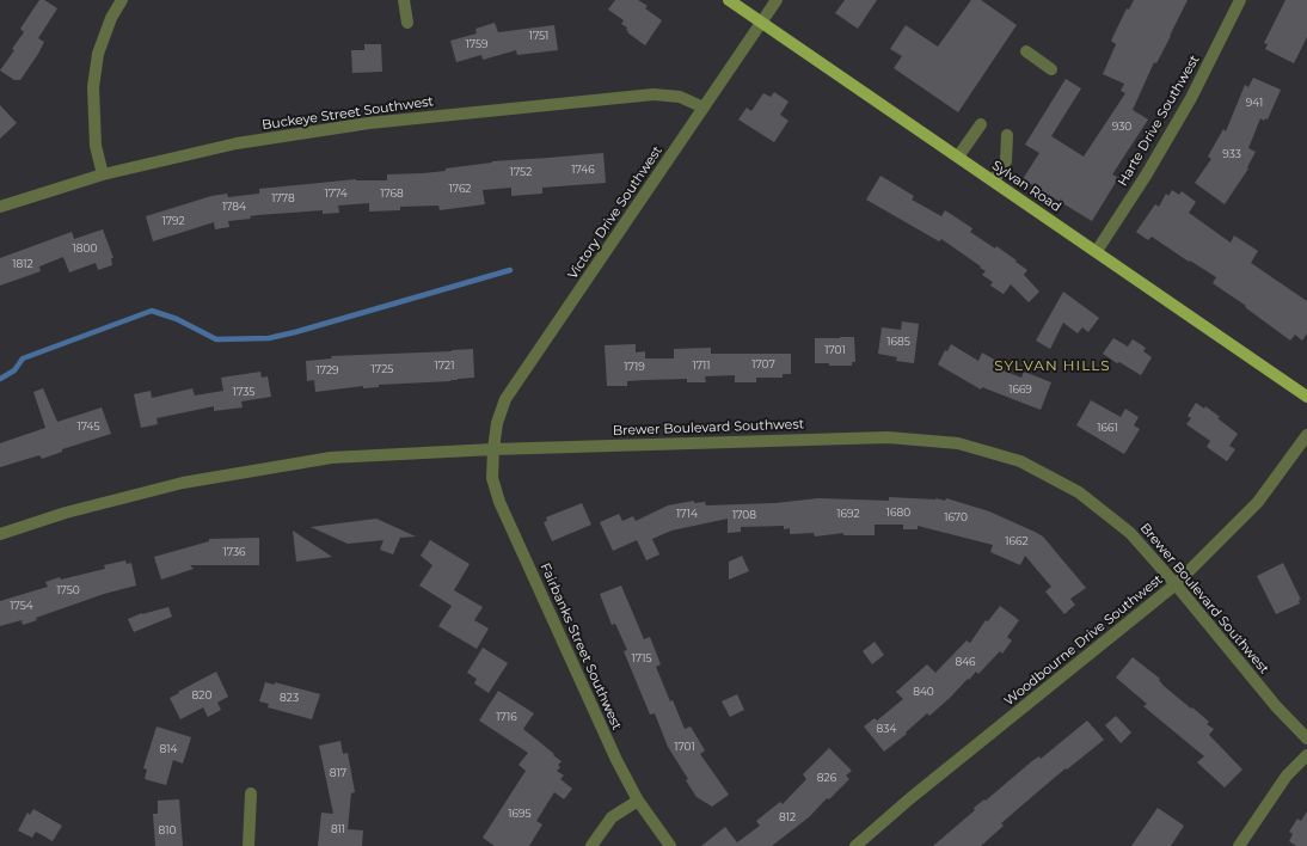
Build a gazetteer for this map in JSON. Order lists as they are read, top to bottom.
{
  "streets": {
    "main road": ["Sylvan Road"],
    "street": [
      "Buckeye Street Southwest",
      "Harte Drive Southwest",
      "Victory Drive Southwest",
      "Brewer Boulevard Southwest",
      "Woodbourne Drive Southwest",
      "Fairbanks Street Southwest"
    ]
  },
  "crossings": [
    ["Buckeye Street Southwest", "Victory Drive Southwest"],
    ["Harte Drive Southwest", "Sylvan Road"],
    ["Sylvan Road", "Victory Drive Southwest"],
    ["Victory Drive Southwest", "Brewer Boulevard Southwest"],
    ["Victory Drive Southwest", "Fairbanks Street Southwest"],
    ["Brewer Boulevard Southwest", "Woodbourne Drive Southwest"],
    ["Brewer Boulevard Southwest", "Fairbanks Street Southwest"]
  ],
  "districts": ["SYLVAN HILLS"],
  "house_numbers": [
    "1751",
    "1759",
    "941",
    "930",
    "933",
    "1746",
    "1752",
    "1762",
    "1774",
    "1768",
    "1778",
    "1784",
    "1792",
    "1800",
    "1812",
    "1685",
    "1701",
    "1707",
    "1721",
    "1711",
    "1719",
    "1725",
    "1729",
    "1669",
    "1735",
    "1745",
    "1661",
    "1680",
    "1714",
    "1692",
    "1708",
    "1670",
    "1662",
    "1736",
    "1750",
    "1754",
    "1715",
    "846",
    "840",
    "820",
    "823",
    "1716",
    "834",
    "1701",
    "814",
    "817",
    "826",
    "1695",
    "812",
    "811",
    "810"
  ]
}
